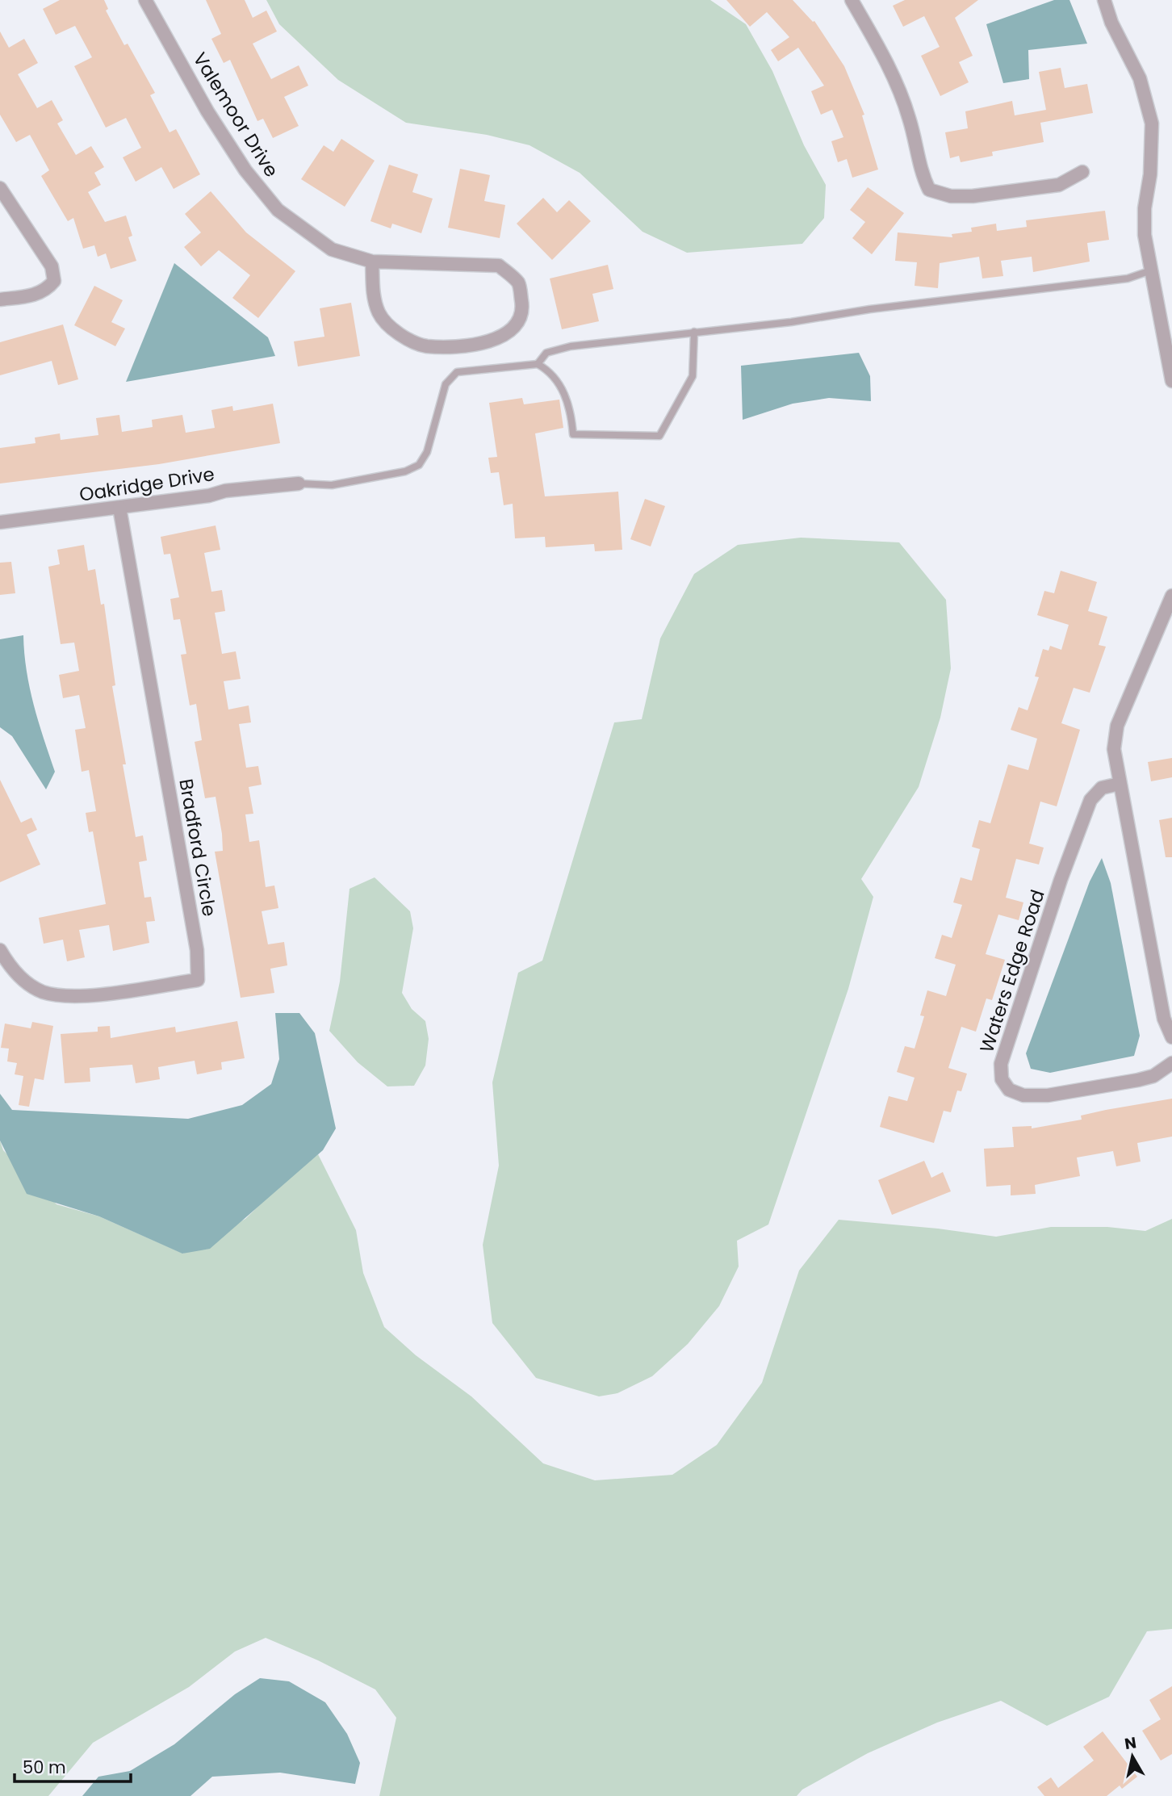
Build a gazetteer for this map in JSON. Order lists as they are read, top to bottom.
{
  "streets": {
    "street": [
      "Valemoor Drive",
      "Oakridge Drive",
      "Bradford Circle",
      "Waters Edge Road"
    ]
  },
  "crossings": [
    ["Oakridge Drive", "Bradford Circle"]
  ],
  "scale_bar": "50 m",
  "north": "top"
}
